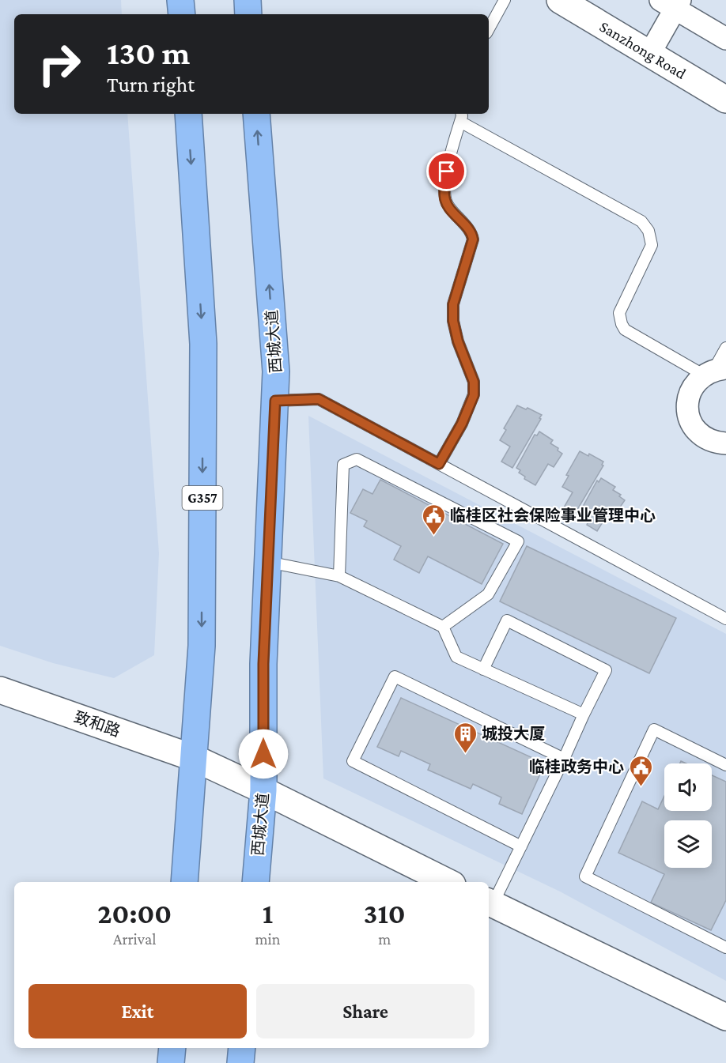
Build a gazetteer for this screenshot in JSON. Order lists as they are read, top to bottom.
{
  "streets": {
    "highway": ["西城大道", "G357"],
    "main road": ["Sanzhong Road", "致和路"]
  },
  "crossings": [
    ["西城大道", "致和路"],
    ["G357", "致和路"]
  ],
  "places": {
    "public building": ["临桂区社会保险事业管理中心", "临桂政务中心"],
    "building": ["城投大厦"]
  },
  "page": {
    "turn": ["130 m", "Turn right"],
    "eta": [
      "20:00",
      "Arrival",
      "1",
      "min",
      "310",
      "m"
    ],
    "buttons": ["Exit", "Share"]
  }
}
